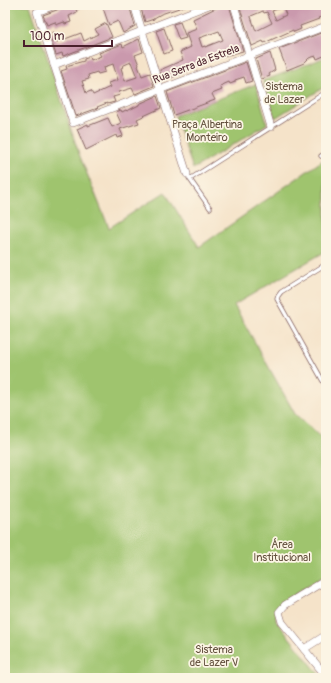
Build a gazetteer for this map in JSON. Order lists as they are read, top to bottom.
{
  "streets": {
    "street": ["Rua Serra da Estrela"]
  },
  "parks": [
    "Sistema de Lazer",
    "Praça Albertina Monteiro",
    "Área Institucional",
    "Sistema de Lazer V"
  ],
  "scale_bar": "100 m"
}
